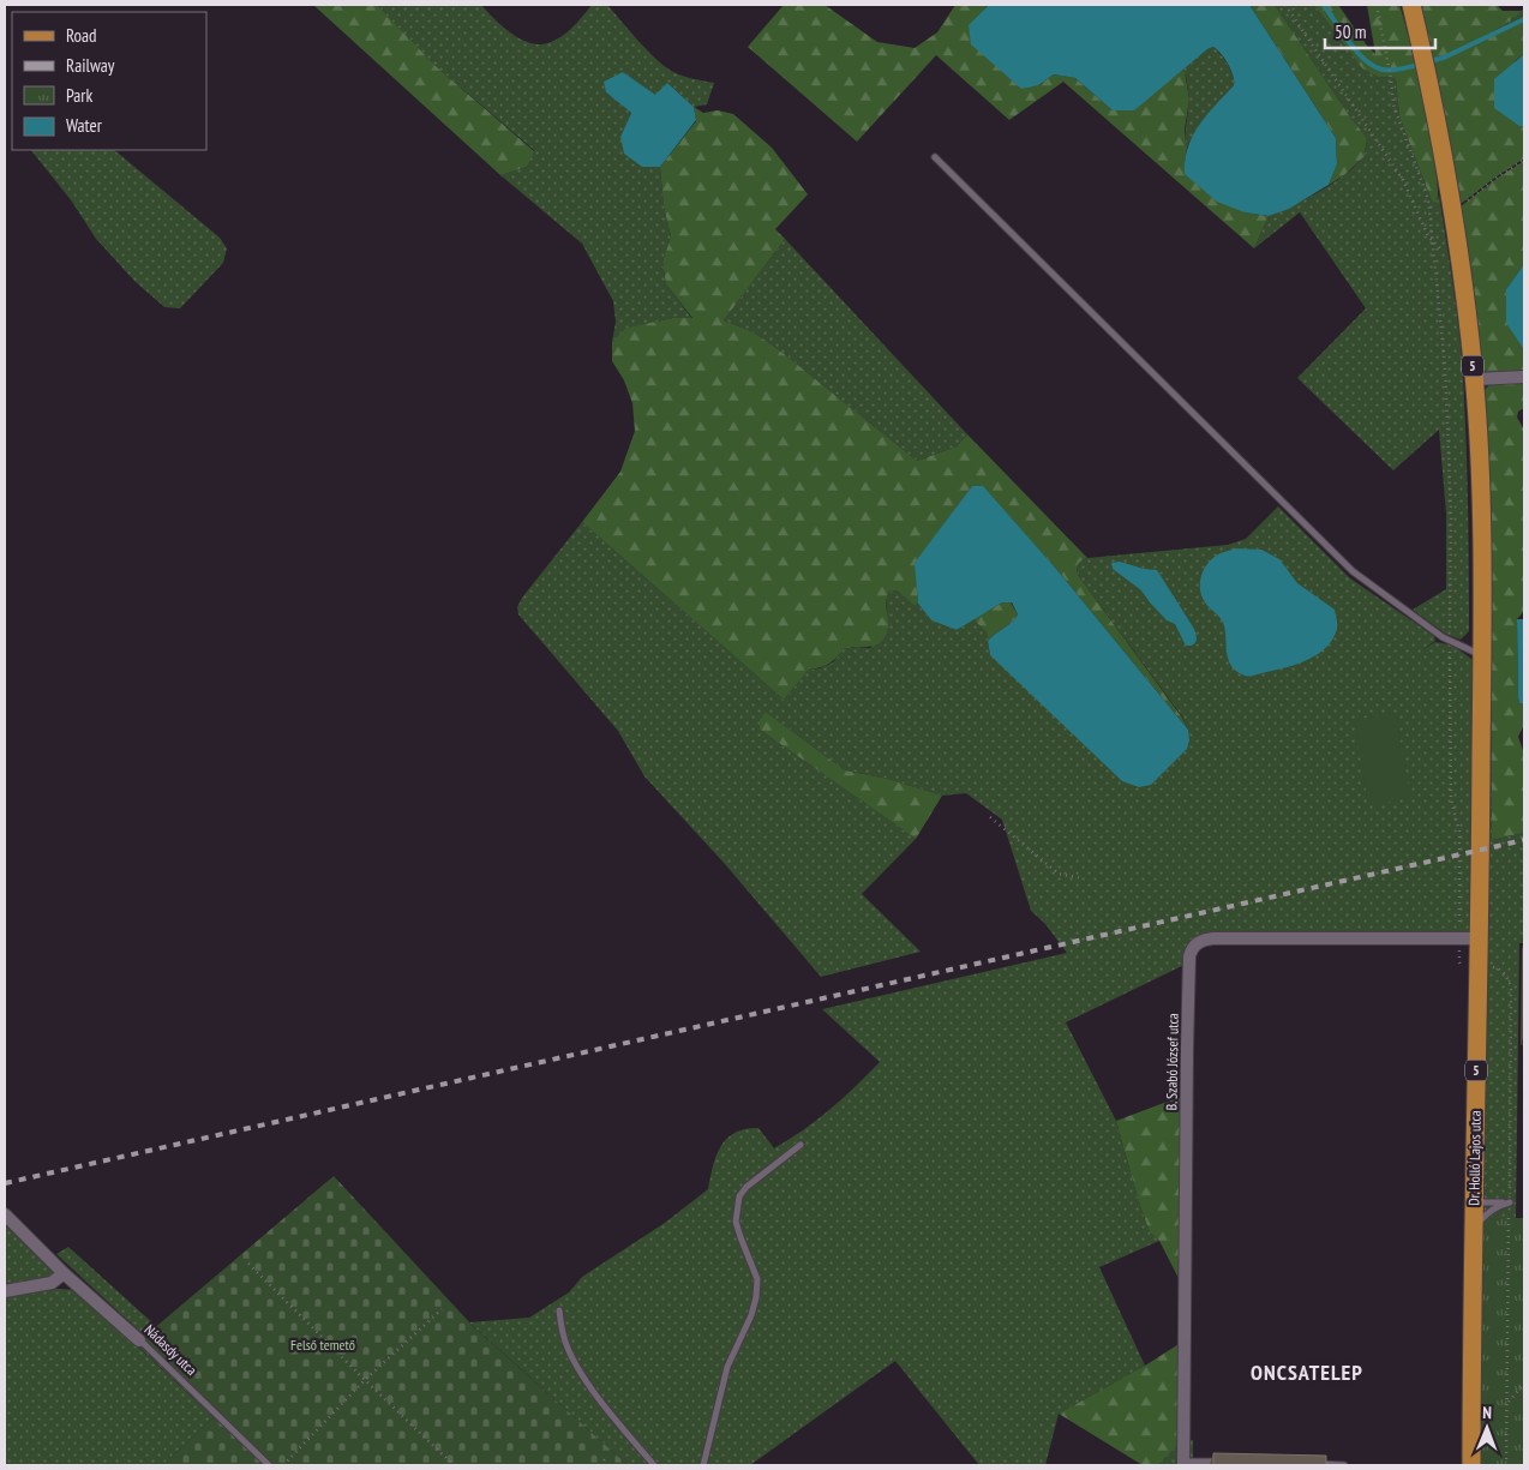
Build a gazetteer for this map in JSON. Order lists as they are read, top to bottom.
{
  "streets": {
    "main road": ["5", "Dr. Holló Lajos utca"],
    "street": ["B. Szabó József utca", "Nádasdy utca"]
  },
  "crossings": [
    ["5", "Dr. Holló Lajos utca"],
    ["B. Szabó József utca", "Dr. Holló Lajos utca"]
  ],
  "districts": ["ONCSATELEP"],
  "parks": ["Felső temető"],
  "legend": [
    "Road",
    "Railway",
    "Park",
    "Water"
  ],
  "scale_bar": "50 m",
  "north": "top"
}
